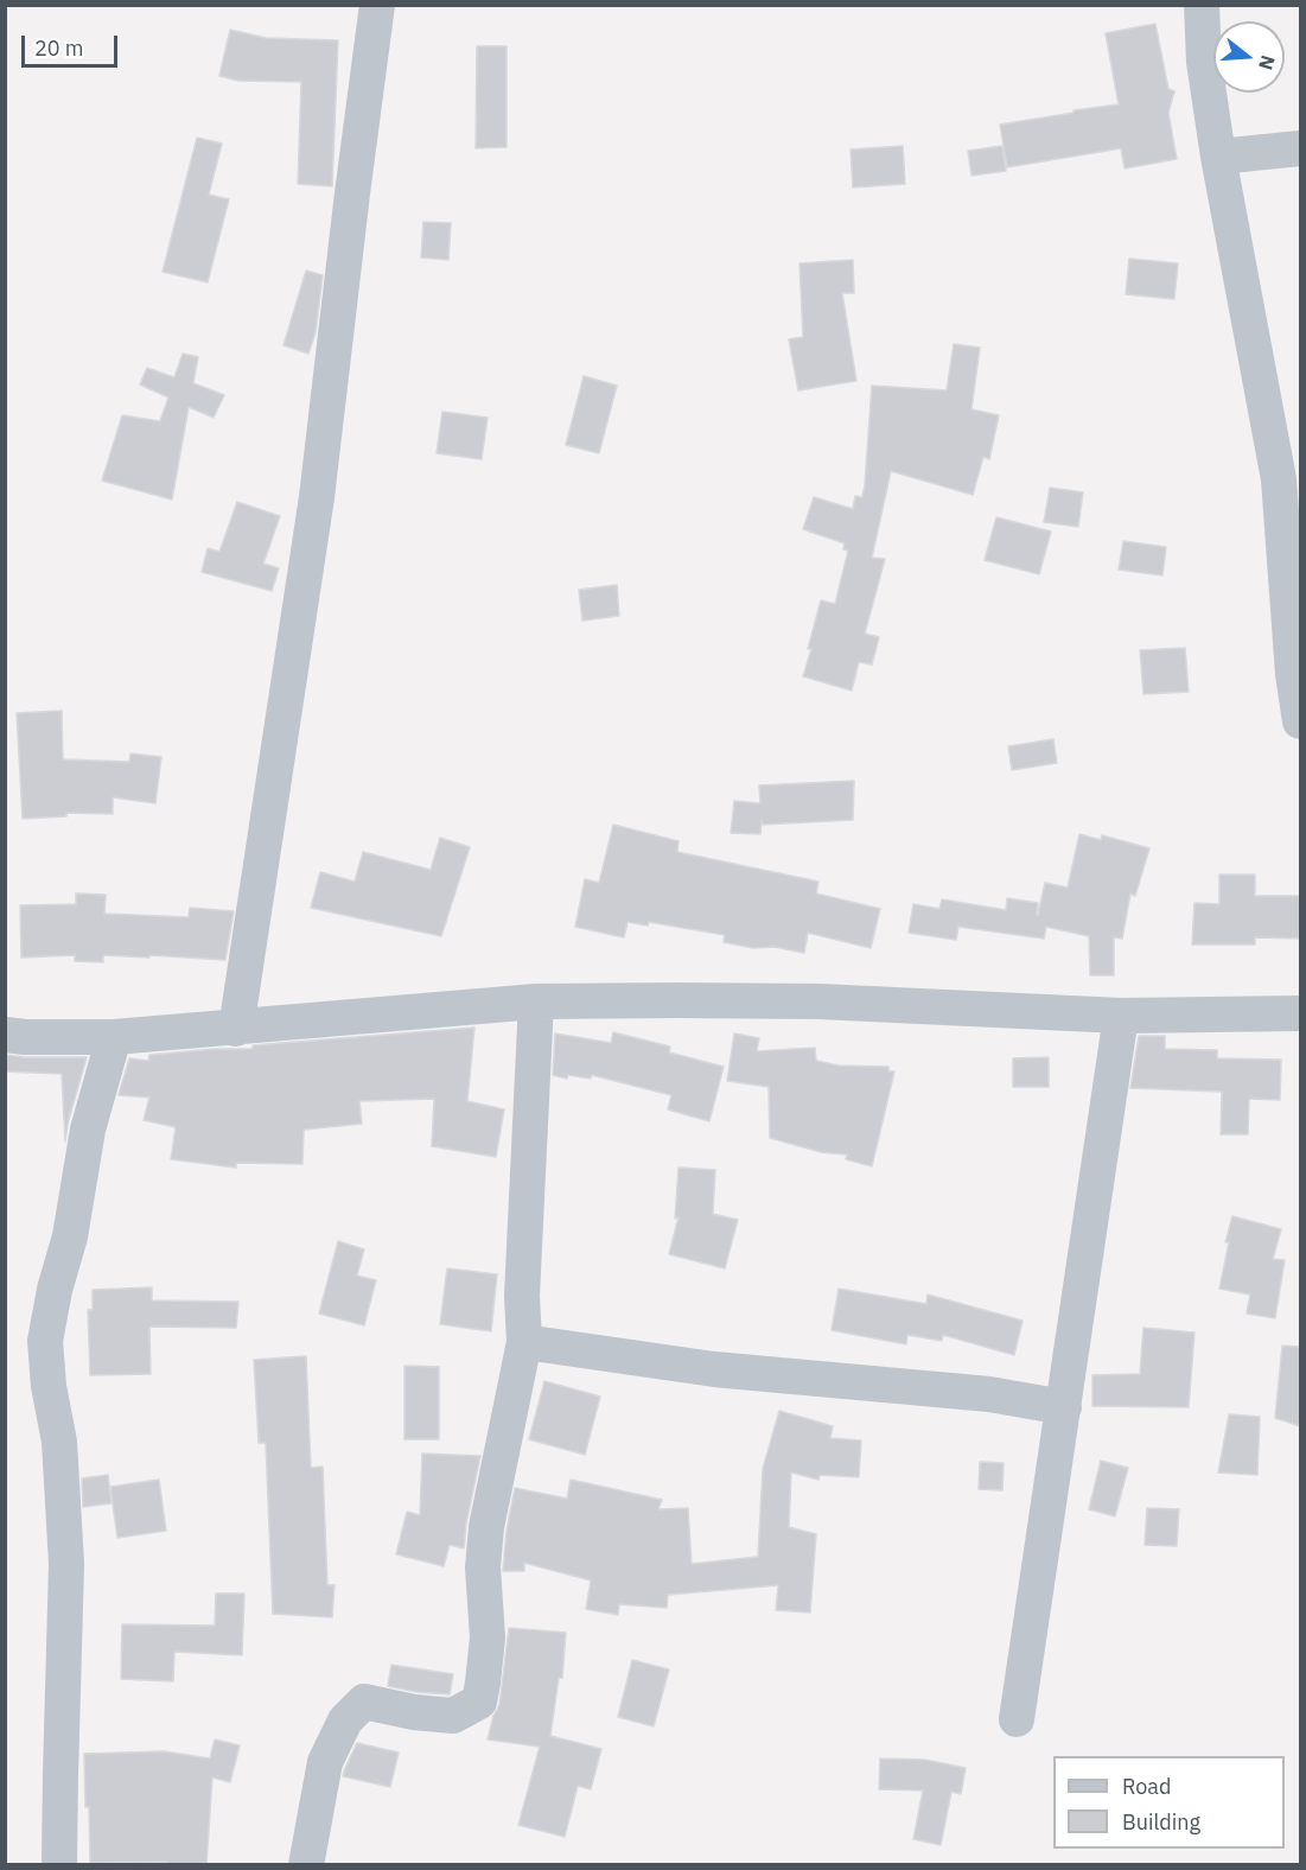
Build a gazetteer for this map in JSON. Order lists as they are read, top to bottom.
{
  "legend": ["Road", "Building"],
  "scale_bar": "20 m",
  "north": "right"
}
